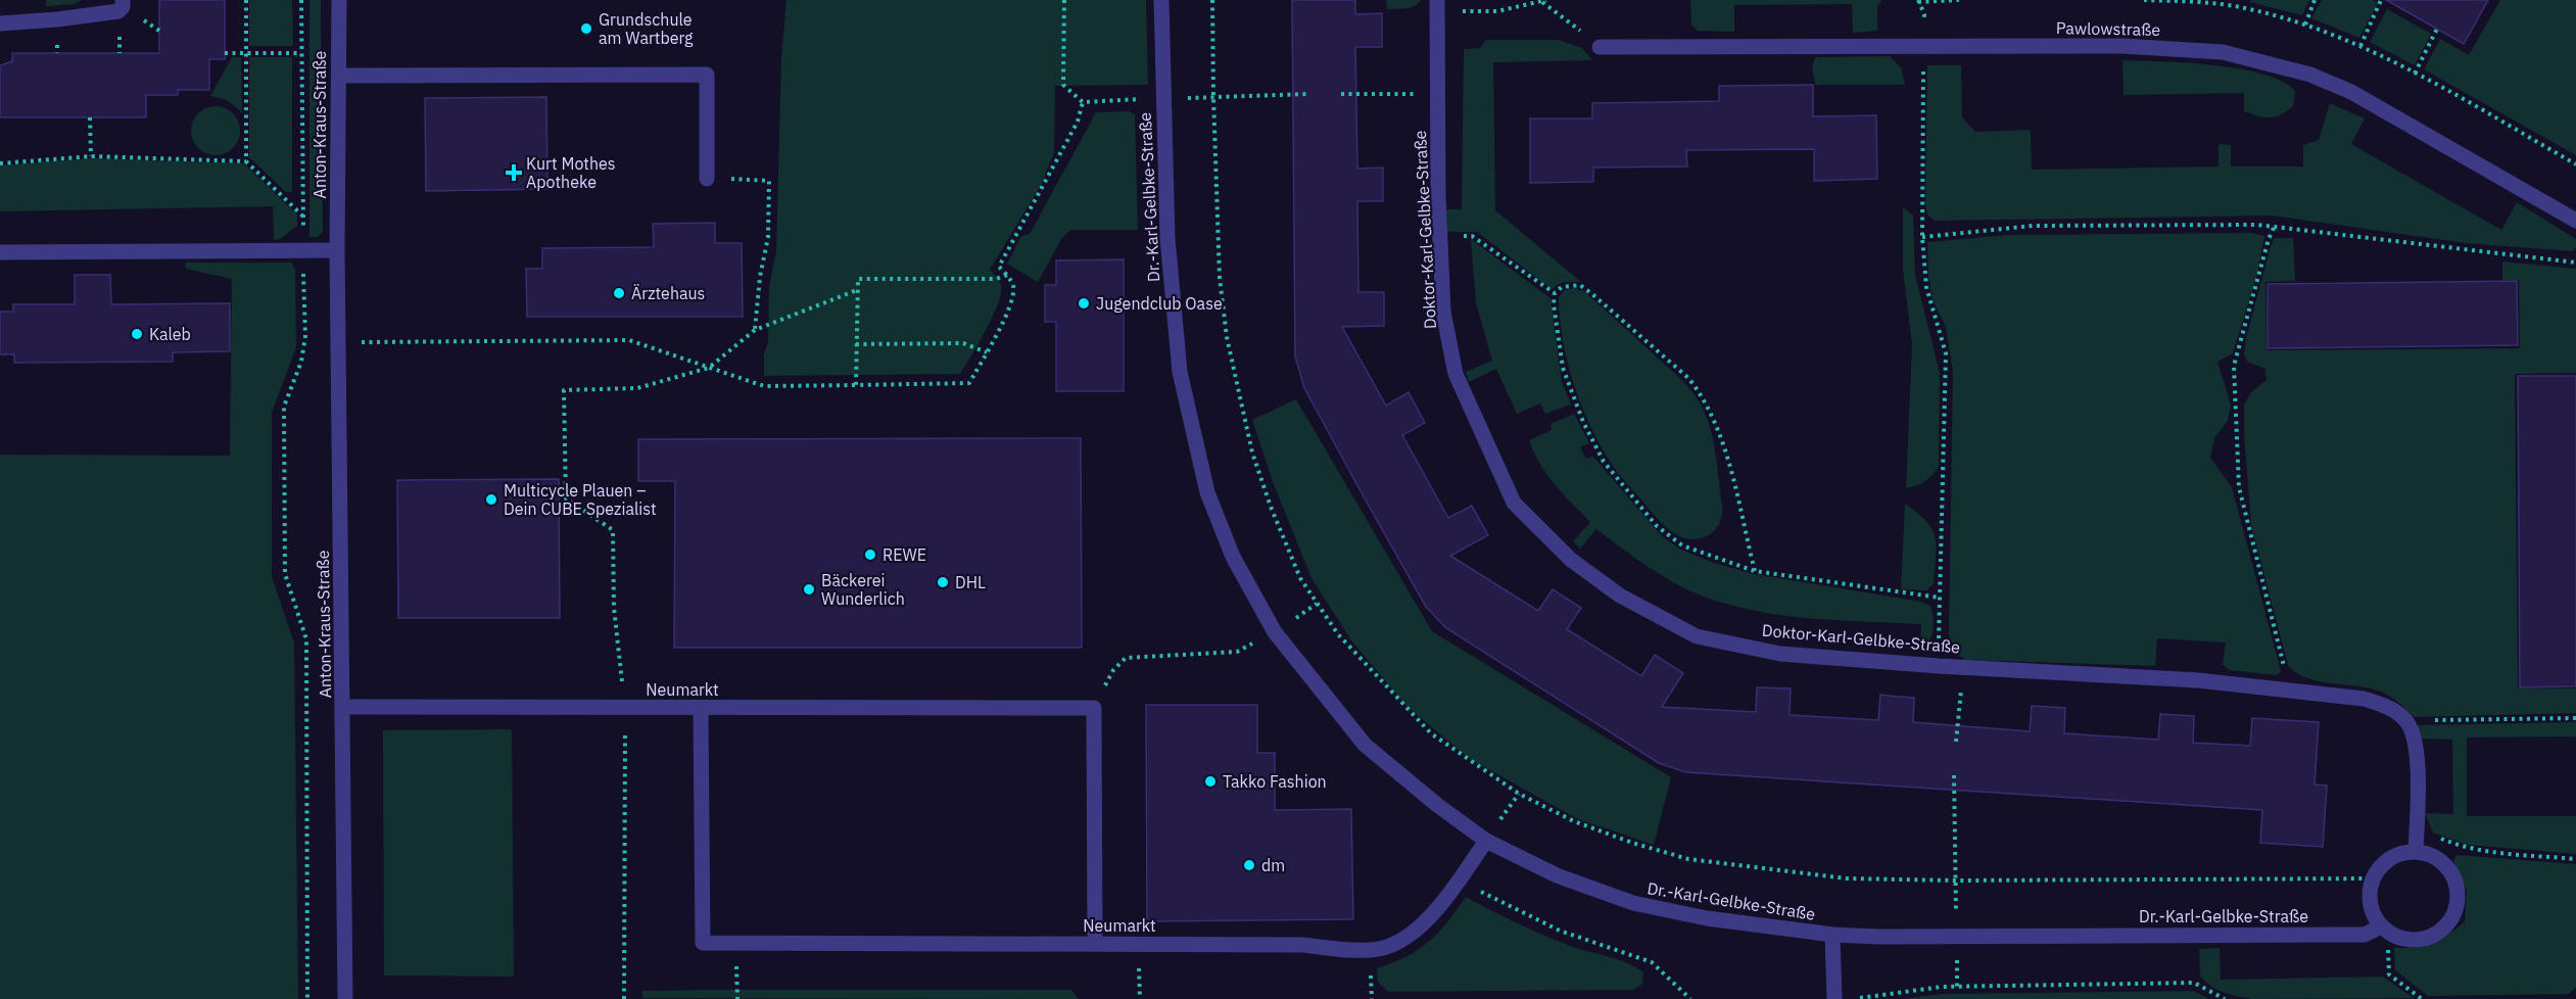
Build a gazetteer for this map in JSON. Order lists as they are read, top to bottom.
{
  "streets": {
    "street": [
      "Pawlowstraße",
      "Anton-Kraus-Straße",
      "Dr.-Karl-Gelbke-Straße",
      "Doktor-Karl-Gelbke-Straße",
      "Neumarkt"
    ]
  },
  "crossings": [
    ["Anton-Kraus-Straße", "Neumarkt"],
    ["Dr.-Karl-Gelbke-Straße", "Neumarkt"]
  ],
  "places": {
    "other": [
      "Grundschule am Wartberg",
      "Ärztehaus",
      "Jugendclub Oase",
      "Kaleb",
      "Multicycle Plauen – Dein CUBE Spezialist",
      "REWE",
      "DHL",
      "Bäckerei Wunderlich",
      "Takko Fashion",
      "dm"
    ],
    "health": ["Kurt Mothes Apotheke"]
  }
}
